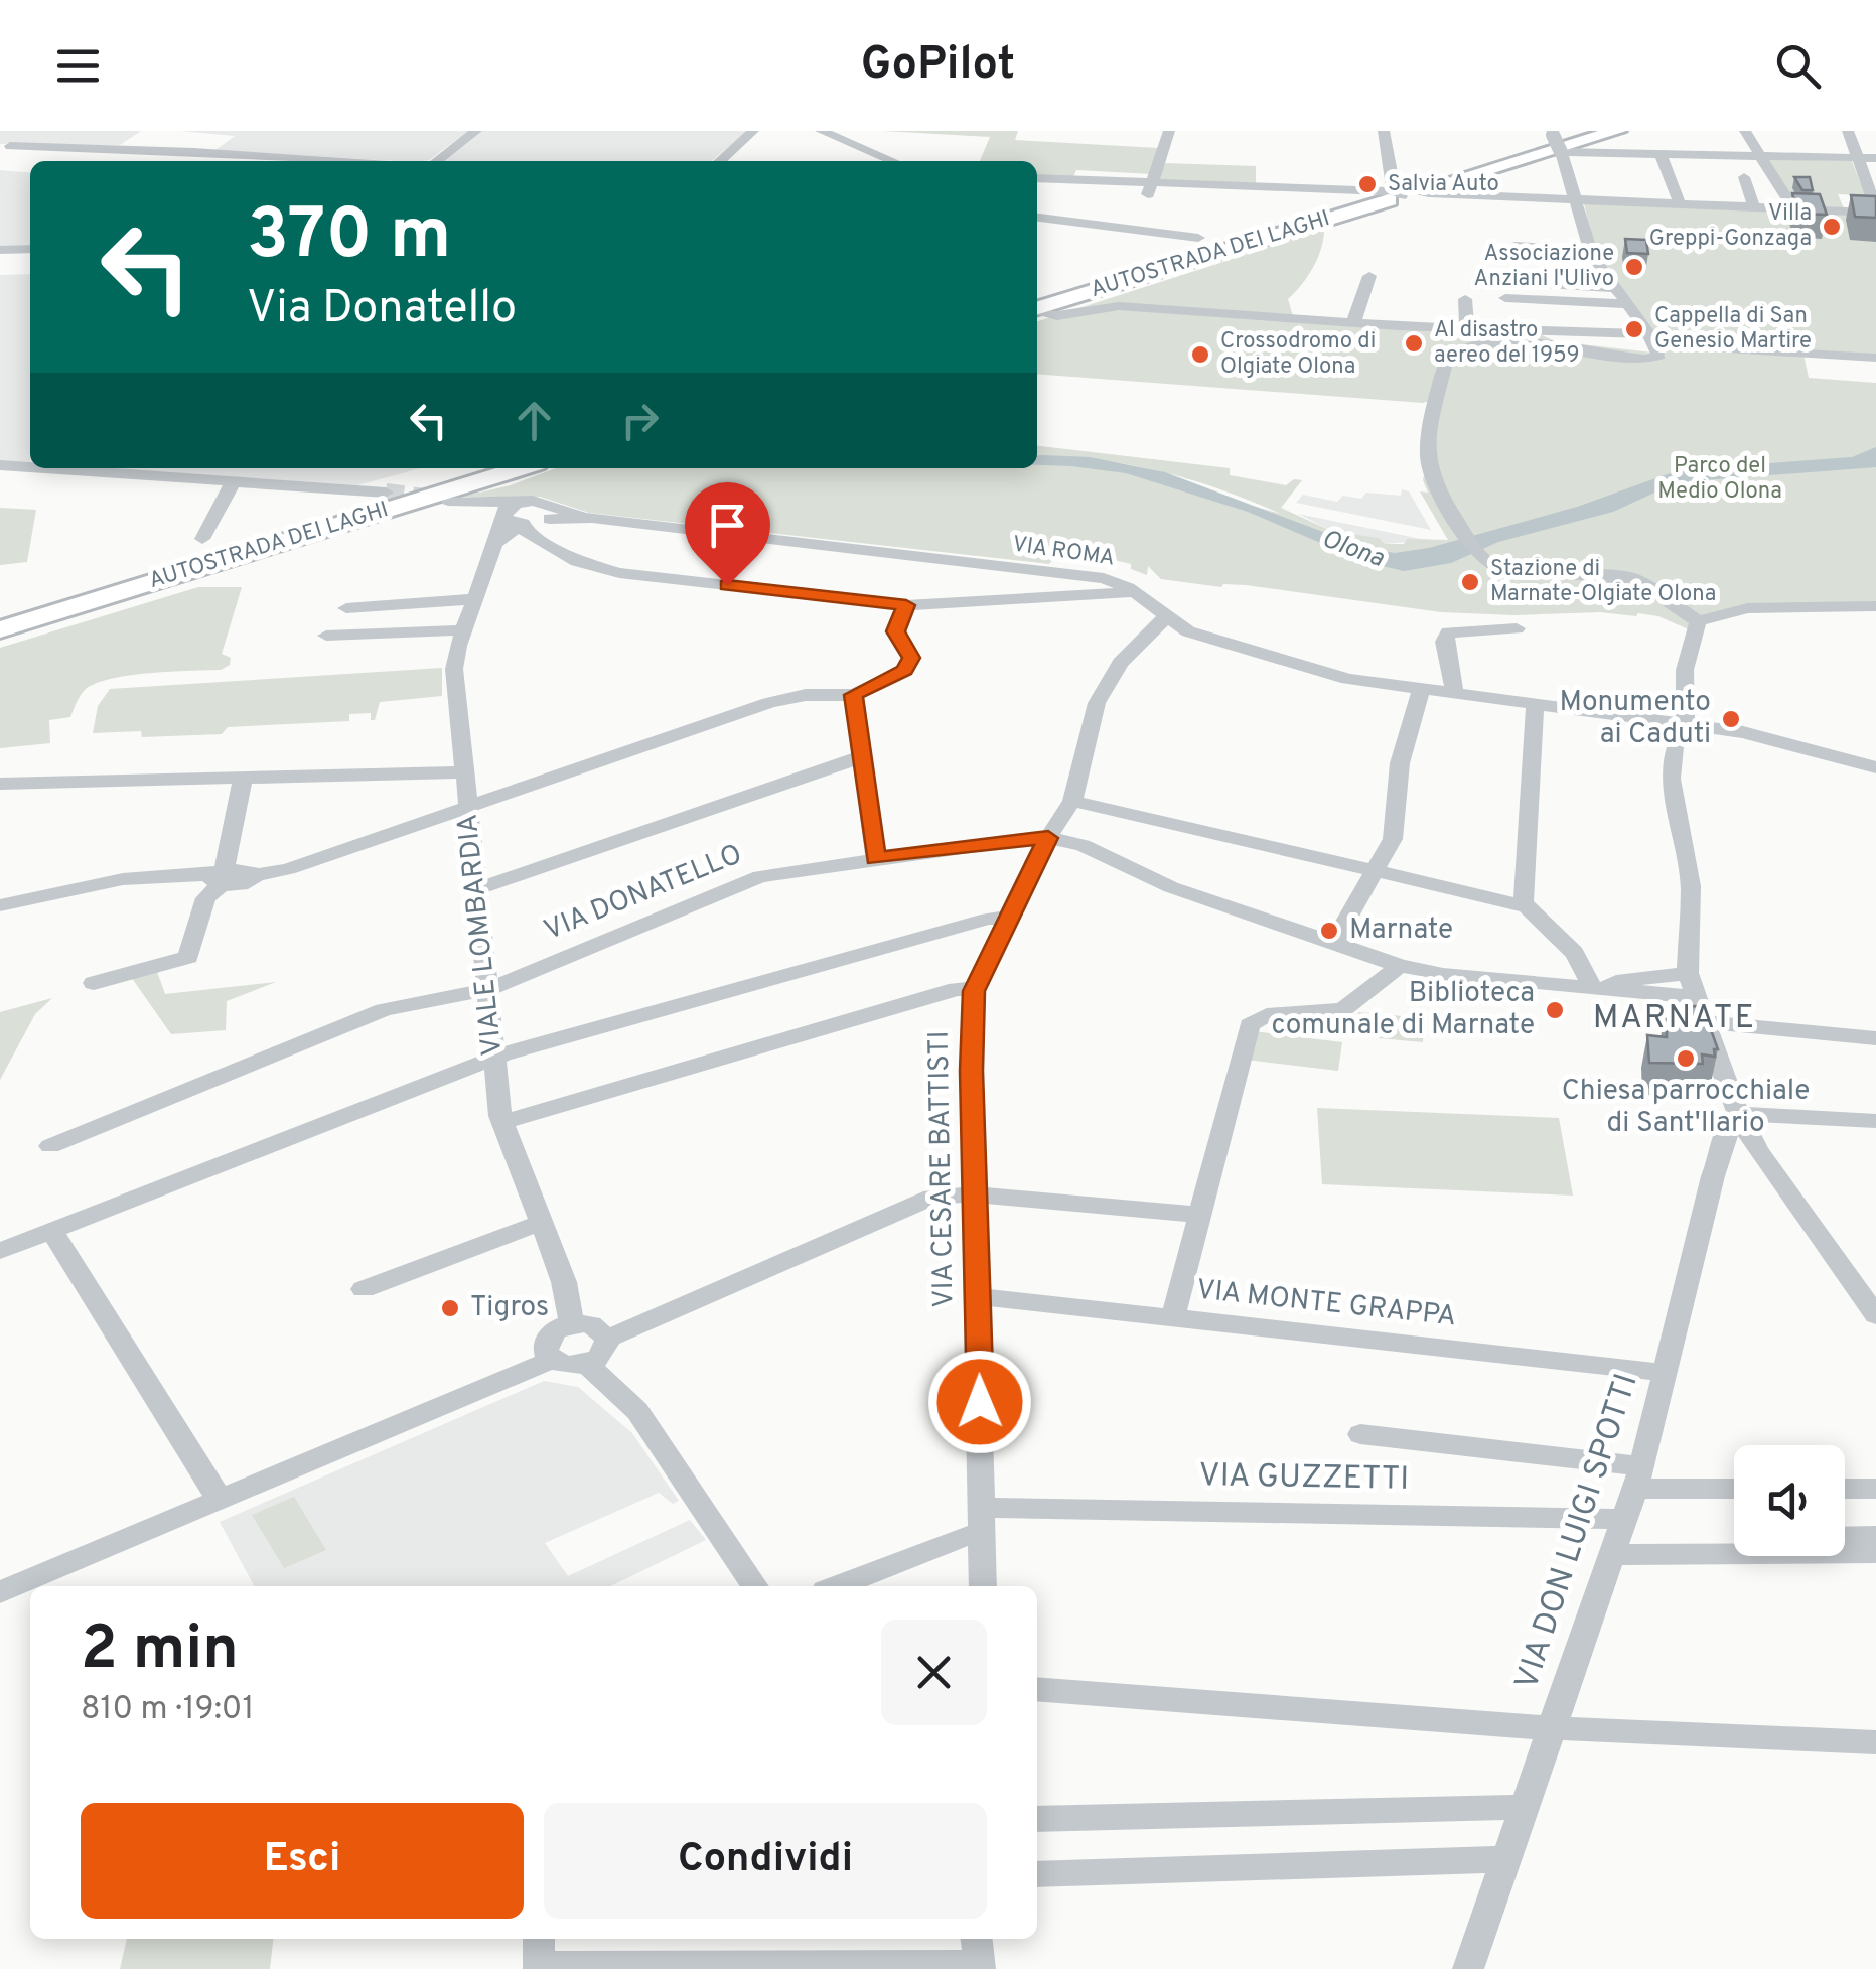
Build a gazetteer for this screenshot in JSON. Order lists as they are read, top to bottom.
{
  "streets": {
    "highway": ["AUTOSTRADA DEI LAGHI"],
    "street": [
      "VIA ROMA",
      "VIA DONATELLO",
      "VIALE LOMBARDIA",
      "VIA CESARE BATTISTI",
      "VIA MONTE GRAPPA",
      "VIA GUZZETTI",
      "VIA DON LUIGI SPOTTI"
    ]
  },
  "crossings": [
    ["VIA ROMA", "VIALE LOMBARDIA"],
    ["VIA ROMA", "VIA CESARE BATTISTI"],
    ["VIA DONATELLO", "VIALE LOMBARDIA"],
    ["VIA DONATELLO", "VIA CESARE BATTISTI"],
    ["VIA CESARE BATTISTI", "VIA MONTE GRAPPA"],
    ["VIA CESARE BATTISTI", "VIA GUZZETTI"],
    ["VIA MONTE GRAPPA", "VIA DON LUIGI SPOTTI"],
    ["VIA GUZZETTI", "VIA DON LUIGI SPOTTI"]
  ],
  "districts": ["MARNATE"],
  "water": ["Olona"],
  "parks": ["Parco del Medio Olona"],
  "places": [
    "Salvia Auto",
    "Villa Greppi-Gonzaga",
    "Associazione Anziani l'Ulivo",
    "Cappella di San Genesio Martire",
    "Al disastro aereo del 1959",
    "Crossodromo di Olgiate Olona",
    "Stazione di Marnate-Olgiate Olona",
    "Monumento ai Caduti",
    "Marnate",
    "Biblioteca comunale di Marnate",
    "Chiesa parrocchiale di Sant'Ilario",
    "Tigros"
  ],
  "page": {
    "header": "GoPilot",
    "turn": ["370 m", "Via Donatello"],
    "heading": ["2 min", "810 m · 19:01"],
    "buttons": ["Esci", "Condividi"]
  }
}
